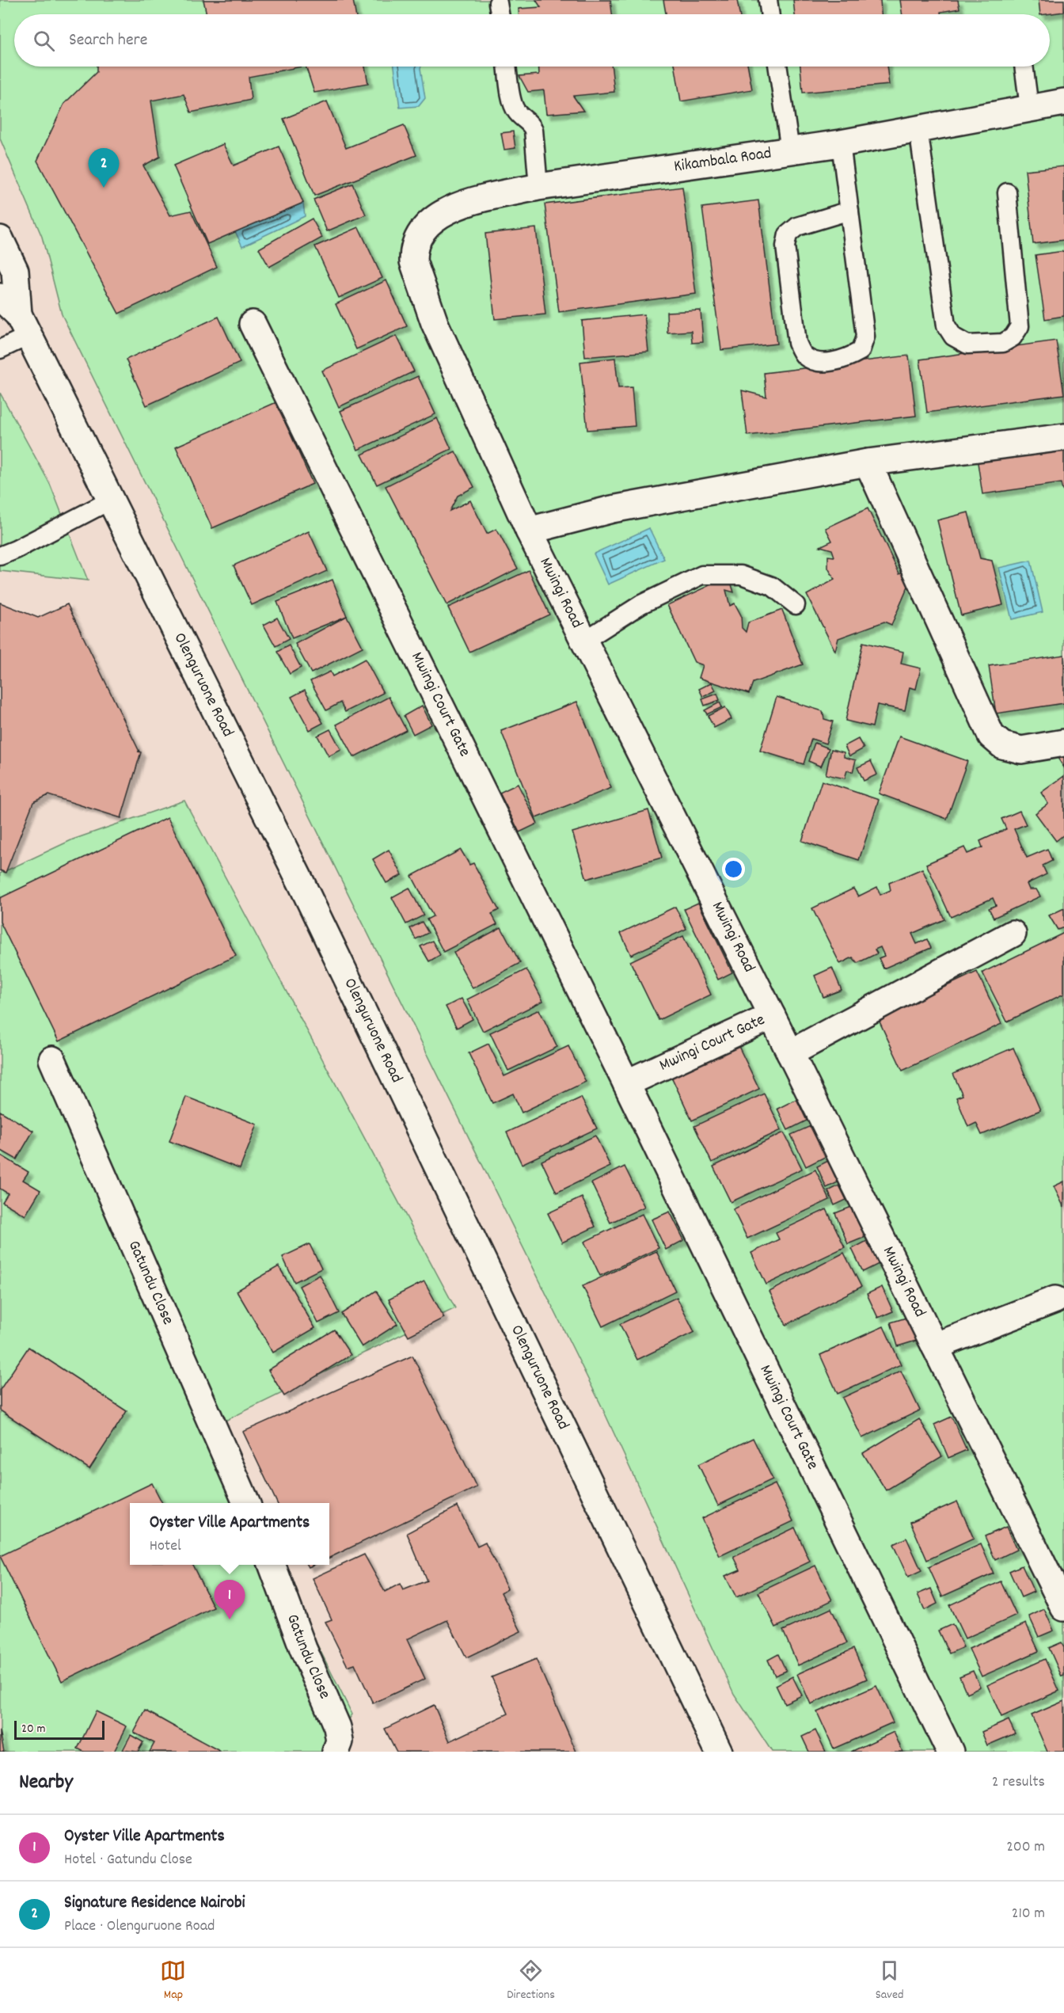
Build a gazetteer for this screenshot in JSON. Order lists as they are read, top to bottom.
{
  "streets": {
    "street": [
      "Kikambala Road",
      "Mwingi Road",
      "Olenguruone Road",
      "Mwingi Court Gate",
      "Gatundu Close"
    ]
  },
  "crossings": [
    ["Kikambala Road", "Mwingi Road"],
    ["Mwingi Road", "Mwingi Court Gate"]
  ],
  "scale_bar": "20 m",
  "page": {
    "search": "Search here",
    "pins": ["2", "1"],
    "popup": ["Oyster Ville Apartments", "Hotel"],
    "scale": "20 m",
    "heading": ["Nearby", "2 results"],
    "list": [
      {
        "mark": "1",
        "name": "Oyster Ville Apartments",
        "note": "Hotel · Gatundu Close",
        "value": "200 m"
      },
      {
        "mark": "2",
        "name": "Signature Residence Nairobi",
        "note": "Place · Olenguruone Road",
        "value": "210 m"
      }
    ],
    "nav": ["Map", "Directions", "Saved"]
  }
}
